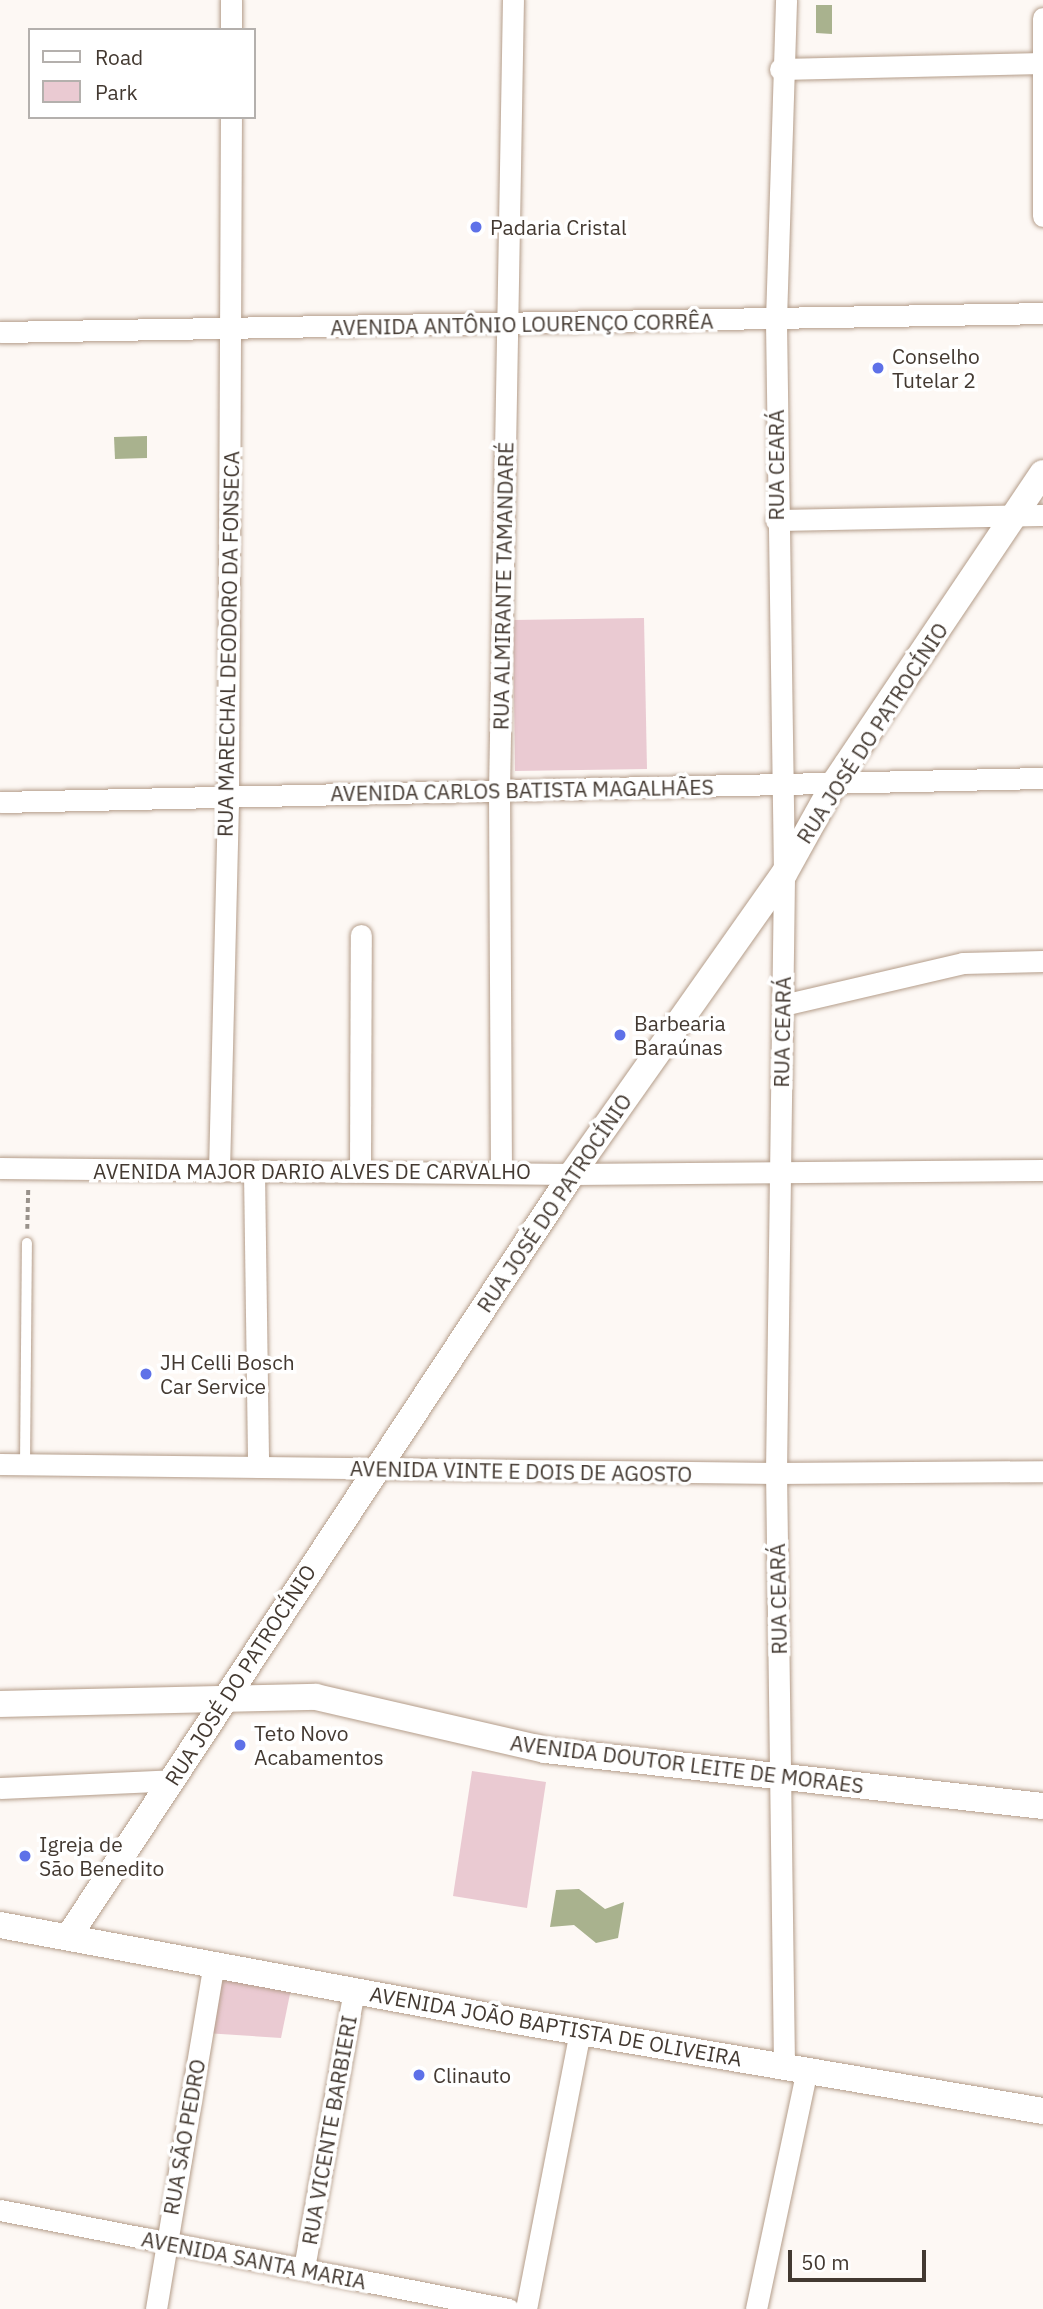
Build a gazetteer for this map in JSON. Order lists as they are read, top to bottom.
{
  "streets": {
    "street": [
      "AVENIDA ANTÔNIO LOURENÇO CORRÊA",
      "RUA CEARÁ",
      "RUA ALMIRANTE TAMANDARÉ",
      "RUA MARECHAL DEODORO DA FONSECA",
      "RUA JOSÉ DO PATROCÍNIO",
      "AVENIDA CARLOS BATISTA MAGALHÃES",
      "AVENIDA MAJOR DARIO ALVES DE CARVALHO",
      "AVENIDA VINTE E DOIS DE AGOSTO",
      "AVENIDA DOUTOR LEITE DE MORAES",
      "AVENIDA JOÃO BAPTISTA DE OLIVEIRA",
      "RUA VICENTE BARBIERI",
      "RUA SÃO PEDRO",
      "AVENIDA SANTA MARIA"
    ]
  },
  "crossings": [
    ["AVENIDA ANTÔNIO LOURENÇO CORRÊA", "RUA CEARÁ"],
    ["AVENIDA ANTÔNIO LOURENÇO CORRÊA", "RUA ALMIRANTE TAMANDARÉ"],
    ["AVENIDA ANTÔNIO LOURENÇO CORRÊA", "RUA MARECHAL DEODORO DA FONSECA"],
    ["RUA CEARÁ", "RUA JOSÉ DO PATROCÍNIO"],
    ["RUA CEARÁ", "AVENIDA CARLOS BATISTA MAGALHÃES"],
    ["RUA CEARÁ", "AVENIDA MAJOR DARIO ALVES DE CARVALHO"],
    ["RUA CEARÁ", "AVENIDA VINTE E DOIS DE AGOSTO"],
    ["RUA CEARÁ", "AVENIDA DOUTOR LEITE DE MORAES"],
    ["RUA CEARÁ", "AVENIDA JOÃO BAPTISTA DE OLIVEIRA"],
    ["RUA ALMIRANTE TAMANDARÉ", "AVENIDA CARLOS BATISTA MAGALHÃES"],
    ["RUA ALMIRANTE TAMANDARÉ", "AVENIDA MAJOR DARIO ALVES DE CARVALHO"],
    ["RUA MARECHAL DEODORO DA FONSECA", "AVENIDA CARLOS BATISTA MAGALHÃES"],
    ["RUA MARECHAL DEODORO DA FONSECA", "AVENIDA MAJOR DARIO ALVES DE CARVALHO"],
    ["RUA JOSÉ DO PATROCÍNIO", "AVENIDA CARLOS BATISTA MAGALHÃES"],
    ["RUA JOSÉ DO PATROCÍNIO", "AVENIDA MAJOR DARIO ALVES DE CARVALHO"],
    ["RUA JOSÉ DO PATROCÍNIO", "AVENIDA VINTE E DOIS DE AGOSTO"],
    ["RUA JOSÉ DO PATROCÍNIO", "AVENIDA DOUTOR LEITE DE MORAES"],
    ["RUA JOSÉ DO PATROCÍNIO", "AVENIDA JOÃO BAPTISTA DE OLIVEIRA"],
    ["AVENIDA JOÃO BAPTISTA DE OLIVEIRA", "RUA VICENTE BARBIERI"],
    ["AVENIDA JOÃO BAPTISTA DE OLIVEIRA", "RUA SÃO PEDRO"],
    ["RUA VICENTE BARBIERI", "AVENIDA SANTA MARIA"],
    ["RUA SÃO PEDRO", "AVENIDA SANTA MARIA"]
  ],
  "places": [
    "Padaria Cristal",
    "Conselho Tutelar 2",
    "Barbearia Baraúnas",
    "JH Celli Bosch Car Service",
    "Teto Novo Acabamentos",
    "Igreja de São Benedito",
    "Clinauto"
  ],
  "legend": ["Road", "Park"],
  "scale_bar": "50 m"
}
